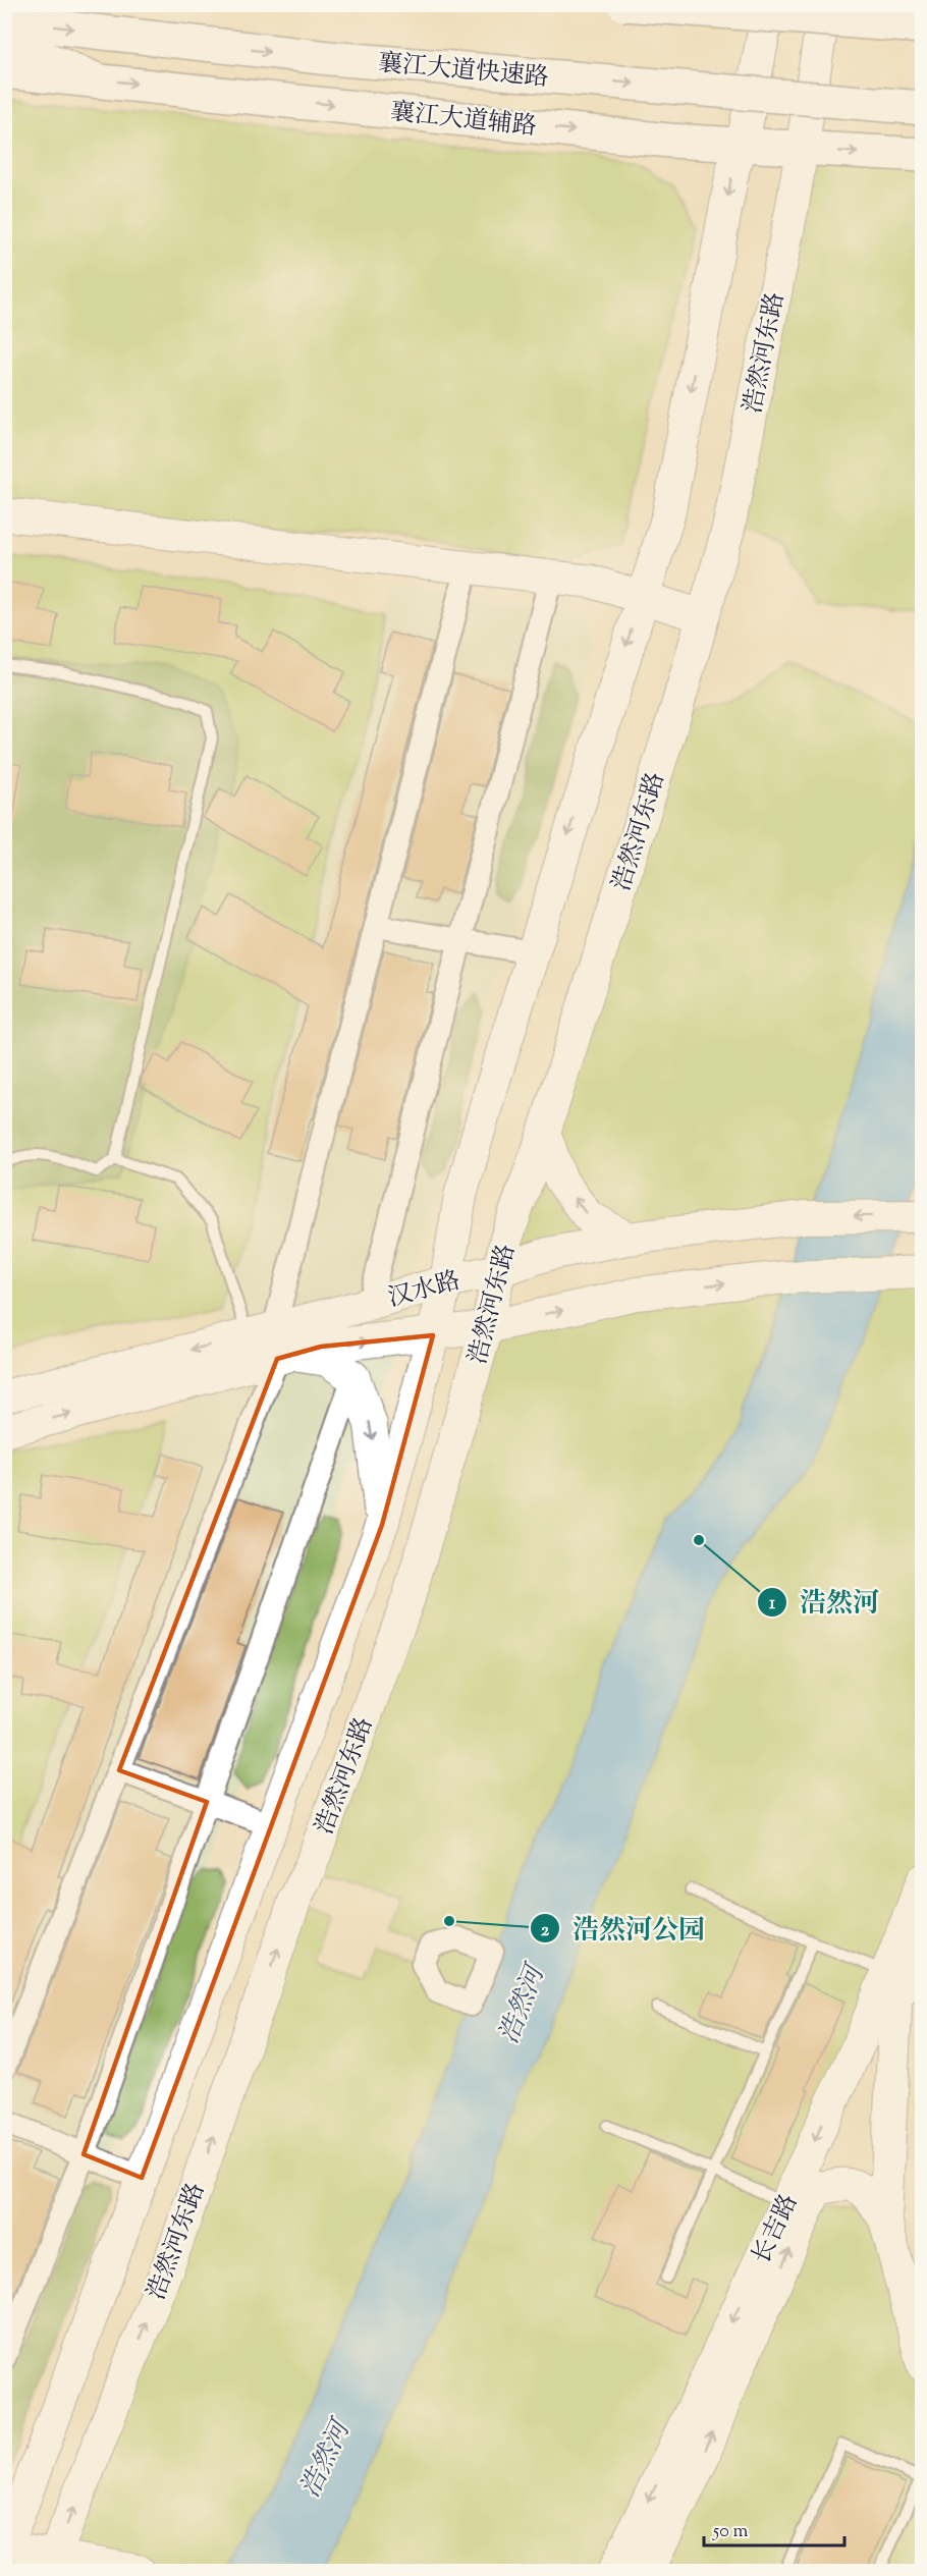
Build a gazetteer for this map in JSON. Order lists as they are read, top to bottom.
{
  "streets": {
    "main road": [
      "襄江大道快速路",
      "襄江大道辅路",
      "浩然河东路",
      "汉水路",
      "长吉路"
    ]
  },
  "crossings": [
    ["襄江大道辅路", "浩然河东路"],
    ["浩然河东路", "汉水路"]
  ],
  "water": ["浩然河"],
  "places": ["浩然河", "浩然河公园"],
  "scale_bar": "50 m"
}
